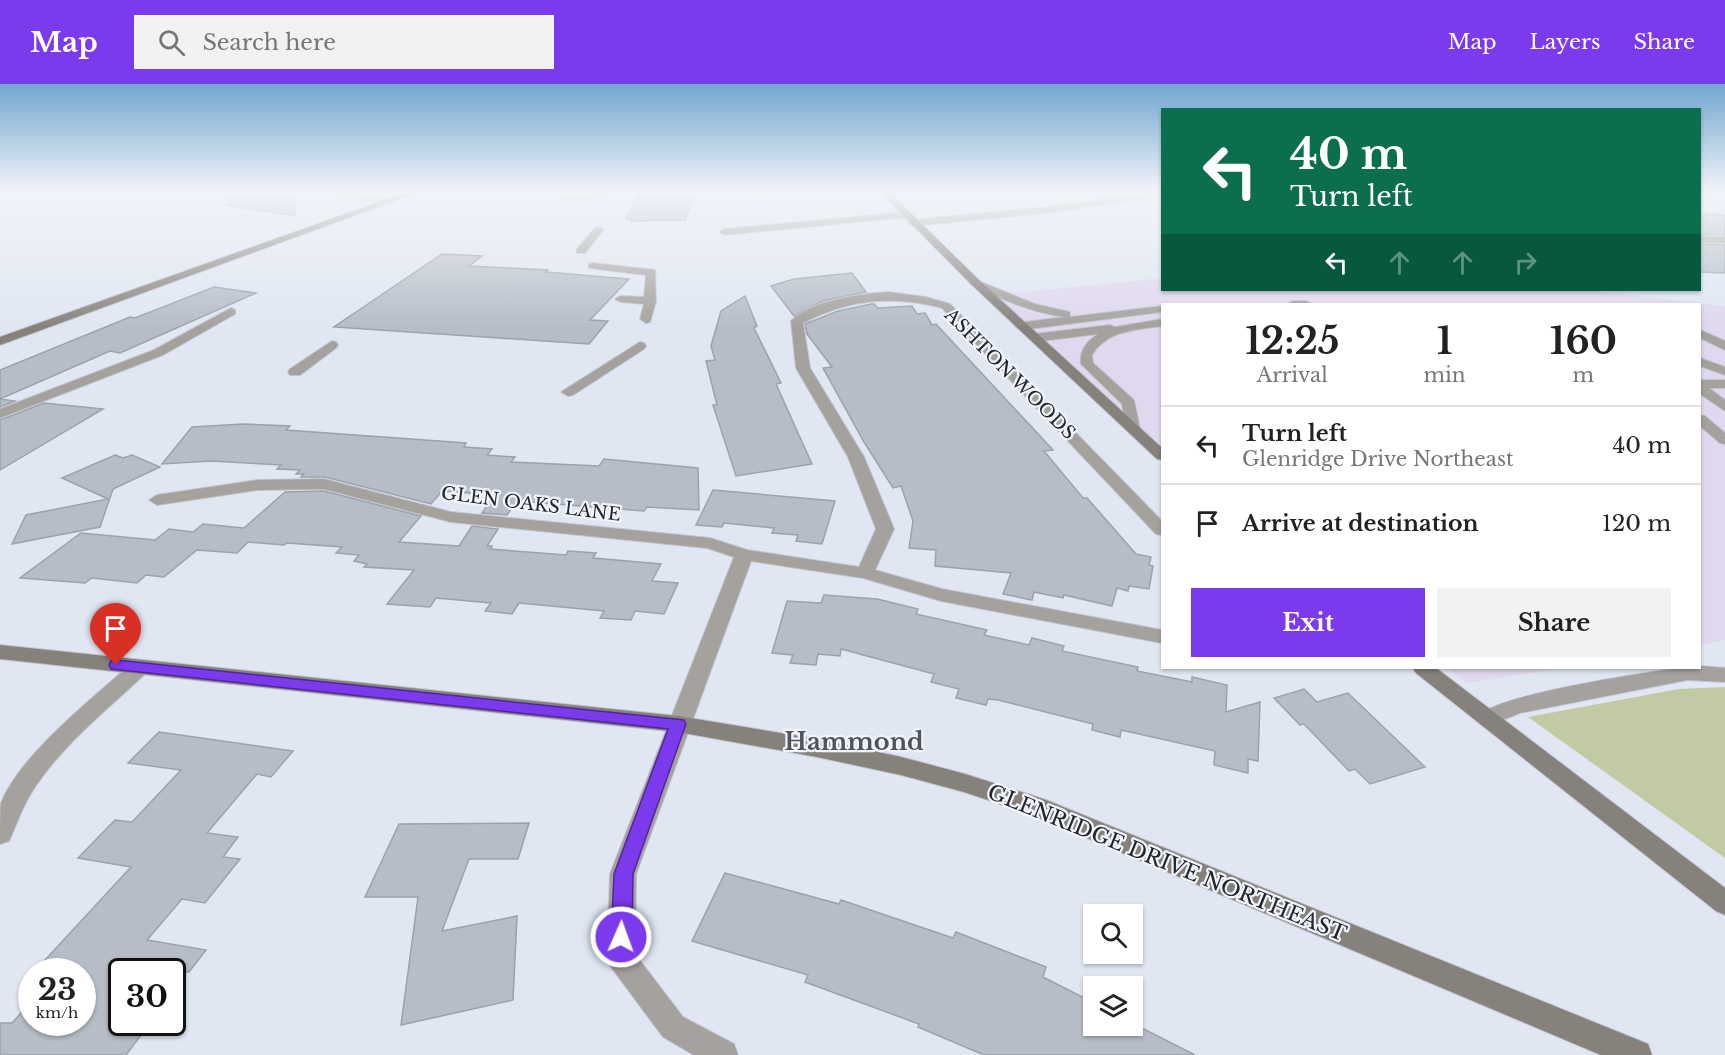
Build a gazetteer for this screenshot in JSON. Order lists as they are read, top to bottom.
{
  "streets": {
    "street": ["ASHTON WOODS", "GLEN OAKS LANE", "GLENRIDGE DRIVE NORTHEAST"]
  },
  "crossings": [
    ["ASHTON WOODS", "GLEN OAKS LANE"]
  ],
  "districts": ["Hammond"],
  "page": {
    "header": "Map",
    "search": "Search here",
    "nav": ["Map", "Layers", "Share"],
    "turn": ["40 m", "Turn left"],
    "eta": [
      "12:25",
      "Arrival",
      "1",
      "min",
      "160",
      "m"
    ],
    "list": [
      {
        "name": "Turn left",
        "note": "Glenridge Drive Northeast",
        "value": "40 m"
      },
      {
        "name": "Arrive at destination",
        "value": "120 m"
      }
    ],
    "buttons": ["Exit", "Share"],
    "speed": "23 km/h",
    "limit": "30"
  }
}
